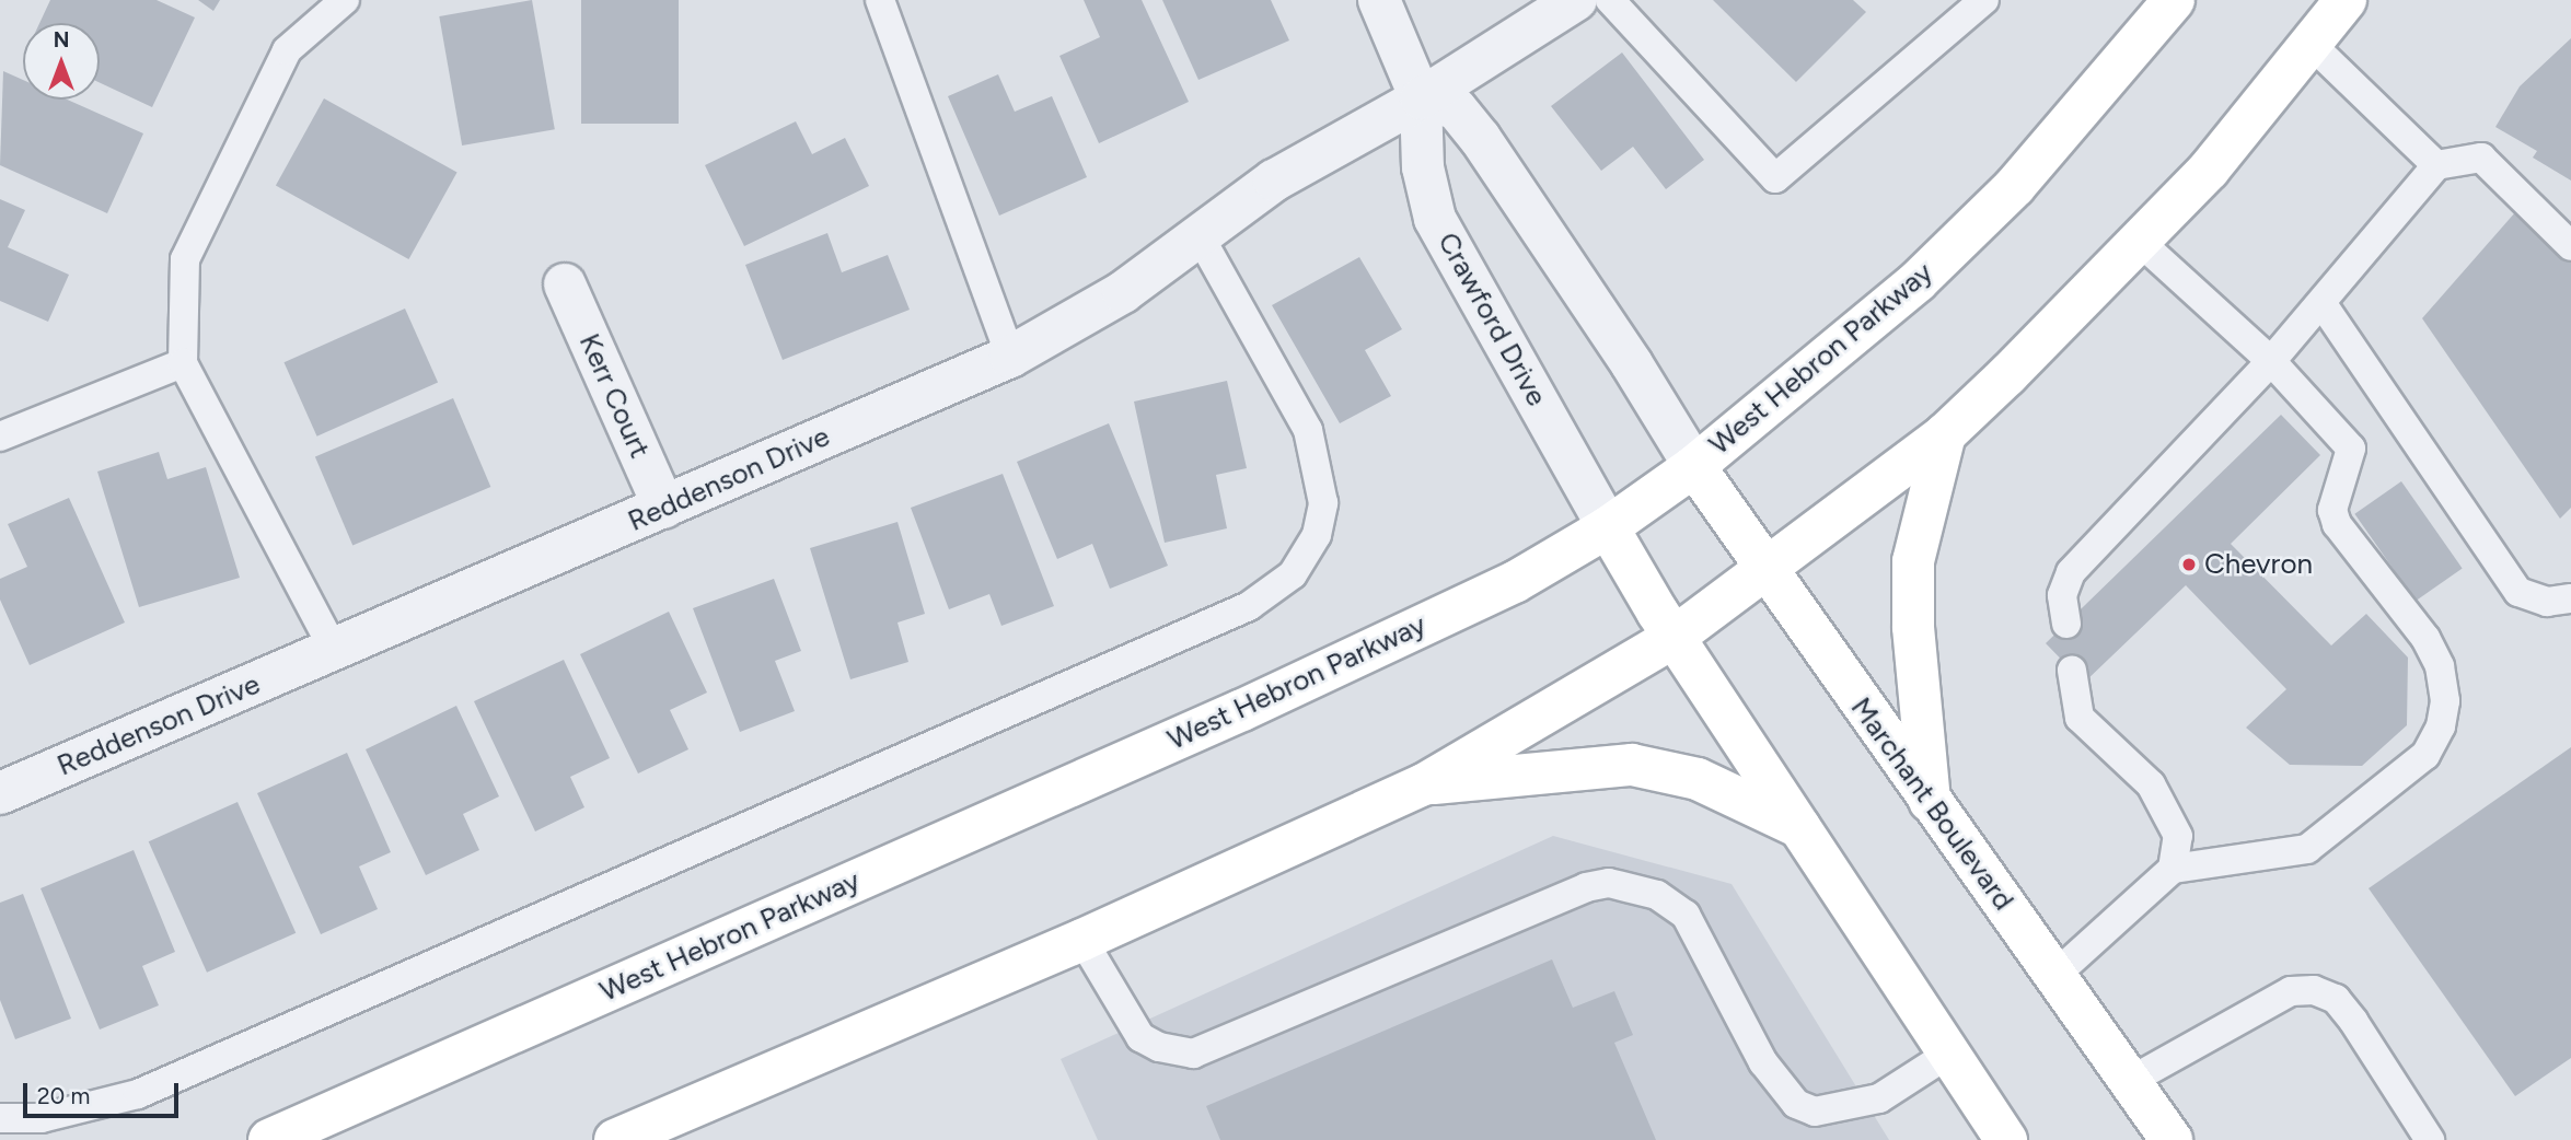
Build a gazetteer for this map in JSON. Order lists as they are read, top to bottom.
{
  "streets": {
    "main road": ["West Hebron Parkway", "Marchant Boulevard"],
    "street": ["Crawford Drive", "Kerr Court", "Reddenson Drive"]
  },
  "crossings": [
    ["Crawford Drive", "West Hebron Parkway"],
    ["Crawford Drive", "Reddenson Drive"],
    ["West Hebron Parkway", "Marchant Boulevard"],
    ["Kerr Court", "Reddenson Drive"]
  ],
  "places": ["Chevron"],
  "scale_bar": "20 m",
  "north": "top"
}
